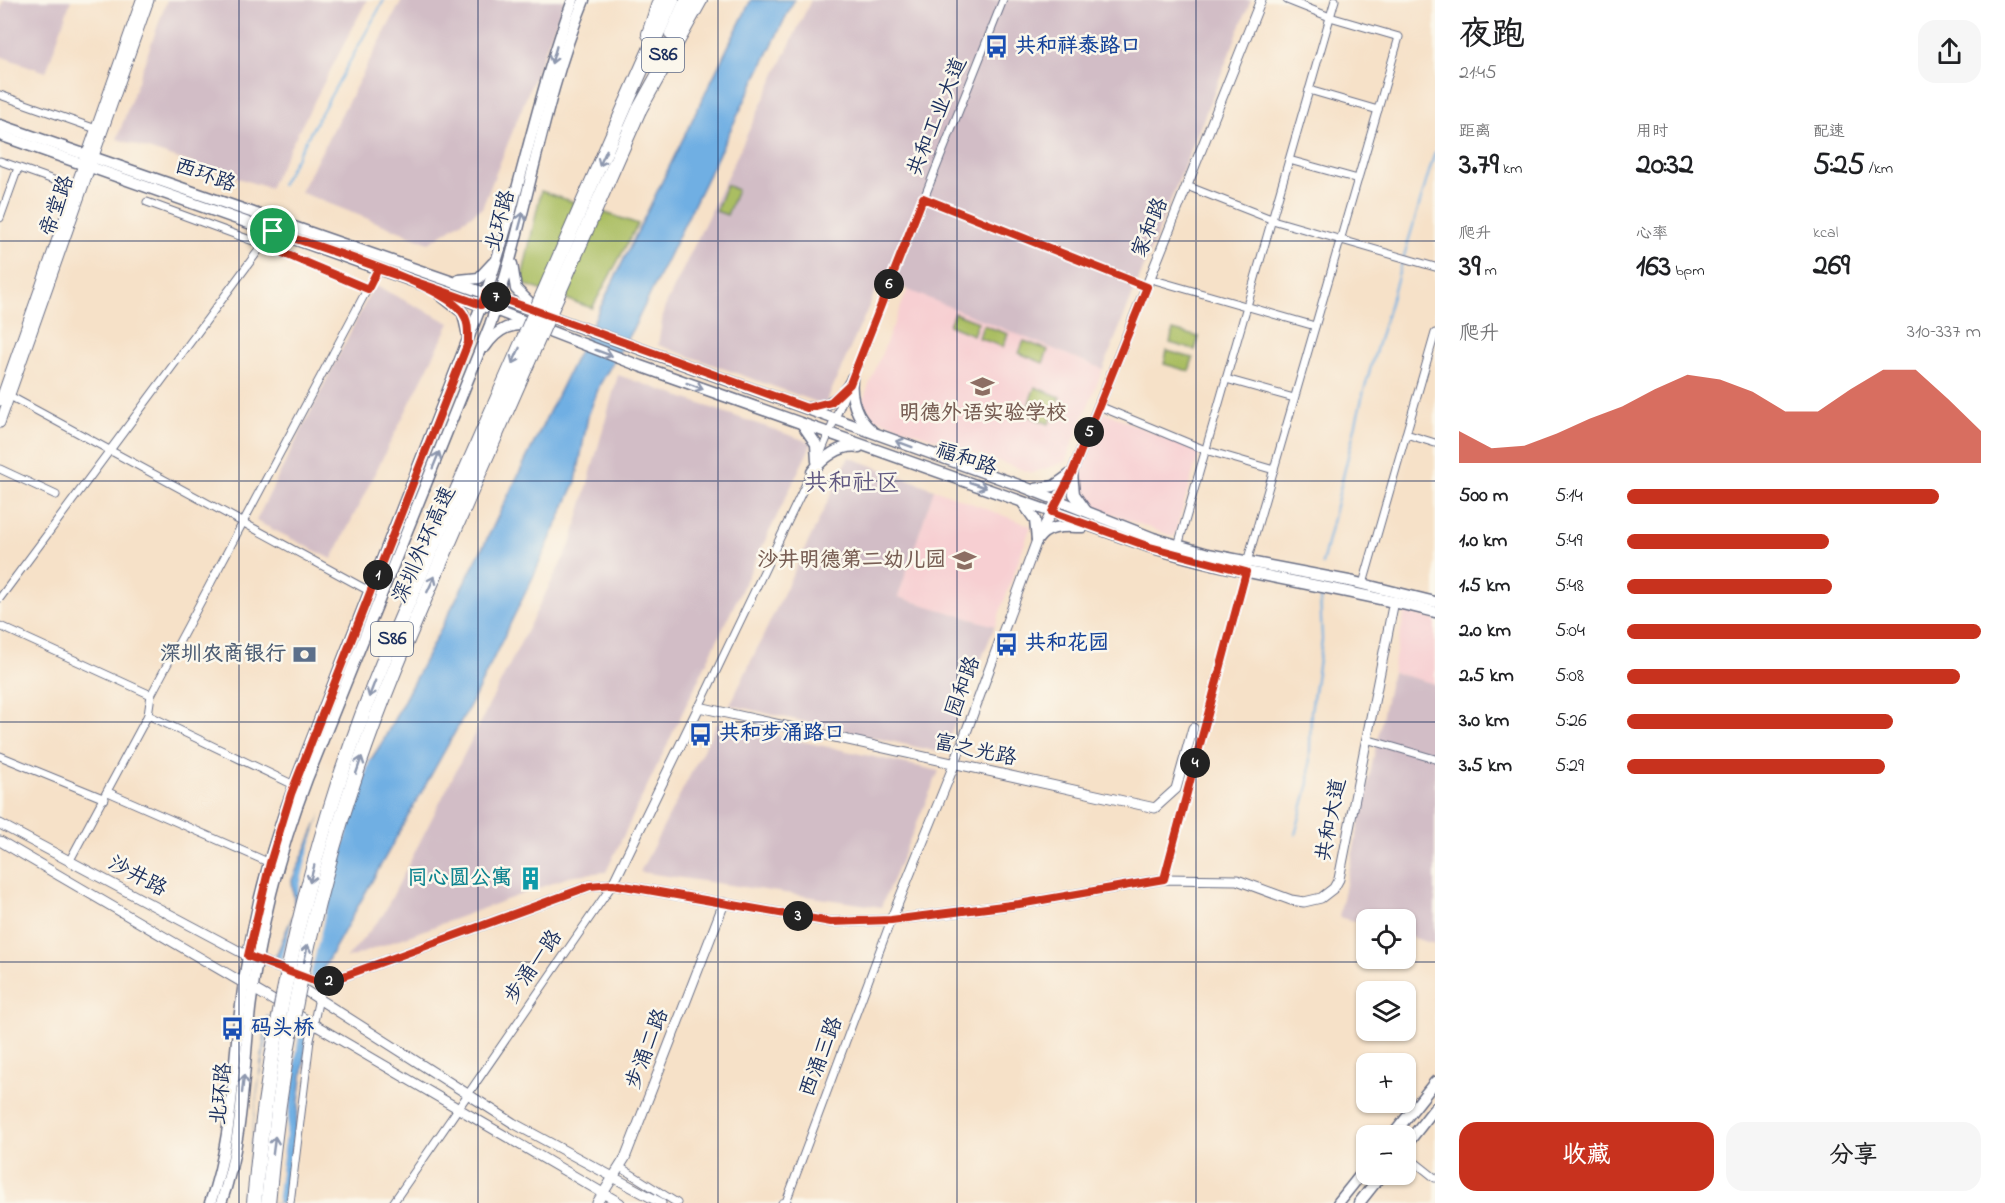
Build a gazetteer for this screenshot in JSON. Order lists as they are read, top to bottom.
{
  "streets": {
    "highway": ["S86", "深圳外环高速"],
    "main road": ["西环路", "北环路", "福和路"],
    "street": [
      "共和工业大道",
      "帝堂路",
      "家和路",
      "园和路",
      "富之光路",
      "共和大道",
      "沙井路",
      "步涌一路",
      "步涌二路",
      "西涌三路"
    ]
  },
  "crossings": [
    ["共和工业大道", "福和路"],
    ["共和工业大道", "富之光路"],
    ["共和工业大道", "步涌一路"],
    ["西环路", "帝堂路"],
    ["西环路", "北环路"],
    ["西环路", "福和路"],
    ["北环路", "福和路"],
    ["北环路", "沙井路"],
    ["家和路", "福和路"],
    ["家和路", "园和路"],
    ["福和路", "园和路"],
    ["福和路", "共和大道"],
    ["园和路", "富之光路"],
    ["园和路", "共和大道"],
    ["园和路", "西涌三路"],
    ["富之光路", "步涌一路"],
    ["共和大道", "步涌一路"],
    ["共和大道", "步涌二路"],
    ["共和大道", "西涌三路"]
  ],
  "districts": ["共和社区"],
  "places": {
    "bus stop": [
      "共和祥泰路口",
      "共和花园",
      "共和步涌路口",
      "码头桥"
    ],
    "school or university": ["明德外语实验学校", "沙井明德第二幼儿园"],
    "bank": ["深圳农商银行"],
    "building": ["同心圆公寓"]
  },
  "page": {
    "heading": ["夜跑", "21:45"],
    "stats": [
      ["距离", "3.79 km"],
      ["用时", "20:32"],
      ["配速", "5:25 /km"],
      ["爬升", "39 m"],
      ["心率", "163 bpm"],
      ["kcal", "269"]
    ],
    "pins": [
      "6",
      "7",
      "5",
      "1",
      "4",
      "3",
      "2"
    ],
    "chart": ["爬升", "310–337 m"],
    "list": [
      {
        "name": "500 m",
        "note": "5:14"
      },
      {
        "name": "1.0 km",
        "note": "5:49"
      },
      {
        "name": "1.5 km",
        "note": "5:48"
      },
      {
        "name": "2.0 km",
        "note": "5:04"
      },
      {
        "name": "2.5 km",
        "note": "5:08"
      },
      {
        "name": "3.0 km",
        "note": "5:26"
      },
      {
        "name": "3.5 km",
        "note": "5:29"
      }
    ],
    "map_buttons": ["+", "−"],
    "buttons": ["收藏", "分享"]
  }
}
